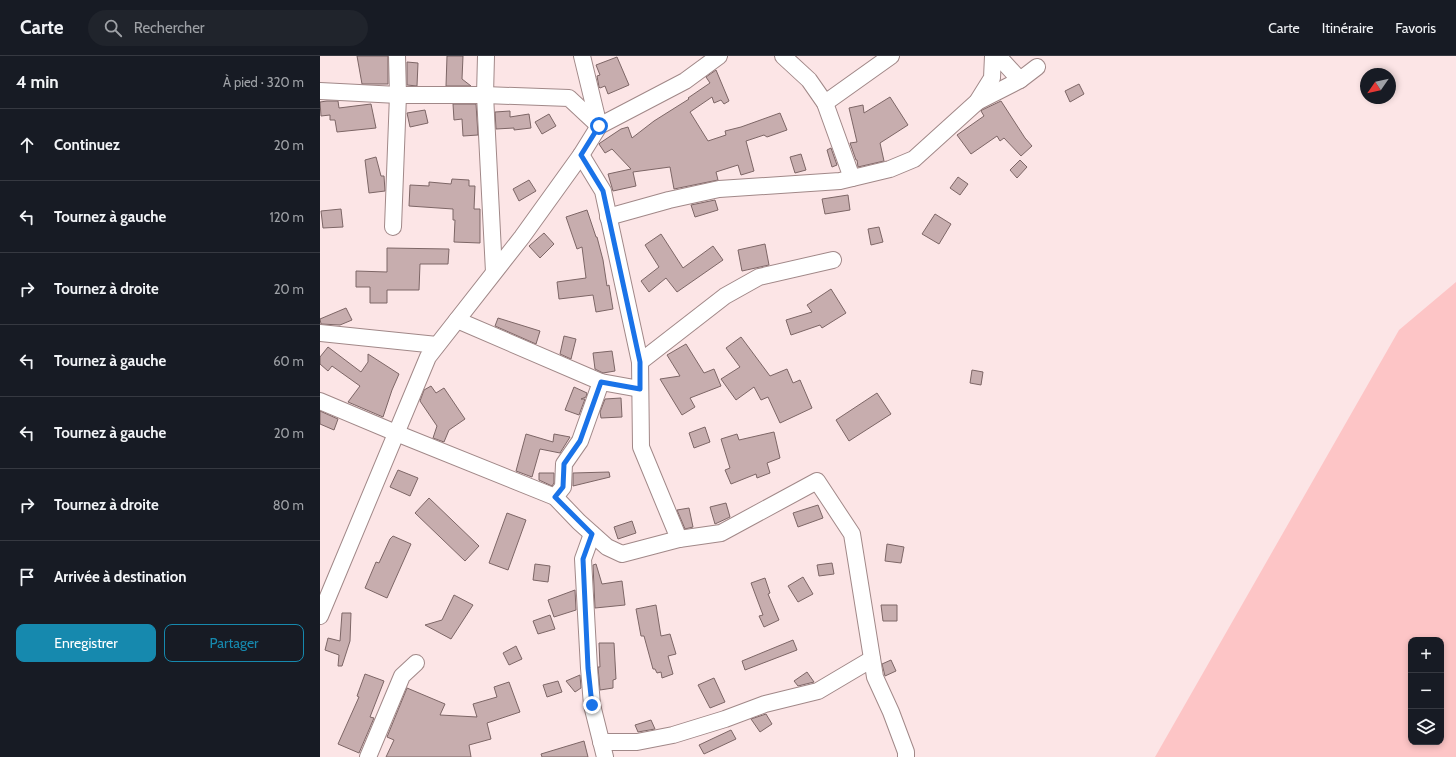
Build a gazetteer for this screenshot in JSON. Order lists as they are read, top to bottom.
{
  "north": "bottom left",
  "page": {
    "header": "Carte",
    "search": "Rechercher",
    "nav": ["Carte", "Itinéraire", "Favoris"],
    "heading": ["4 min", "À pied · 320 m"],
    "list": [
      ["Continuez", "20 m"],
      ["Tournez à gauche", "120 m"],
      ["Tournez à droite", "20 m"],
      ["Tournez à gauche", "60 m"],
      ["Tournez à gauche", "20 m"],
      ["Tournez à droite", "80 m"],
      "Arrivée à destination"
    ],
    "buttons": ["Enregistrer", "Partager"],
    "map_buttons": ["+", "−"]
  }
}
